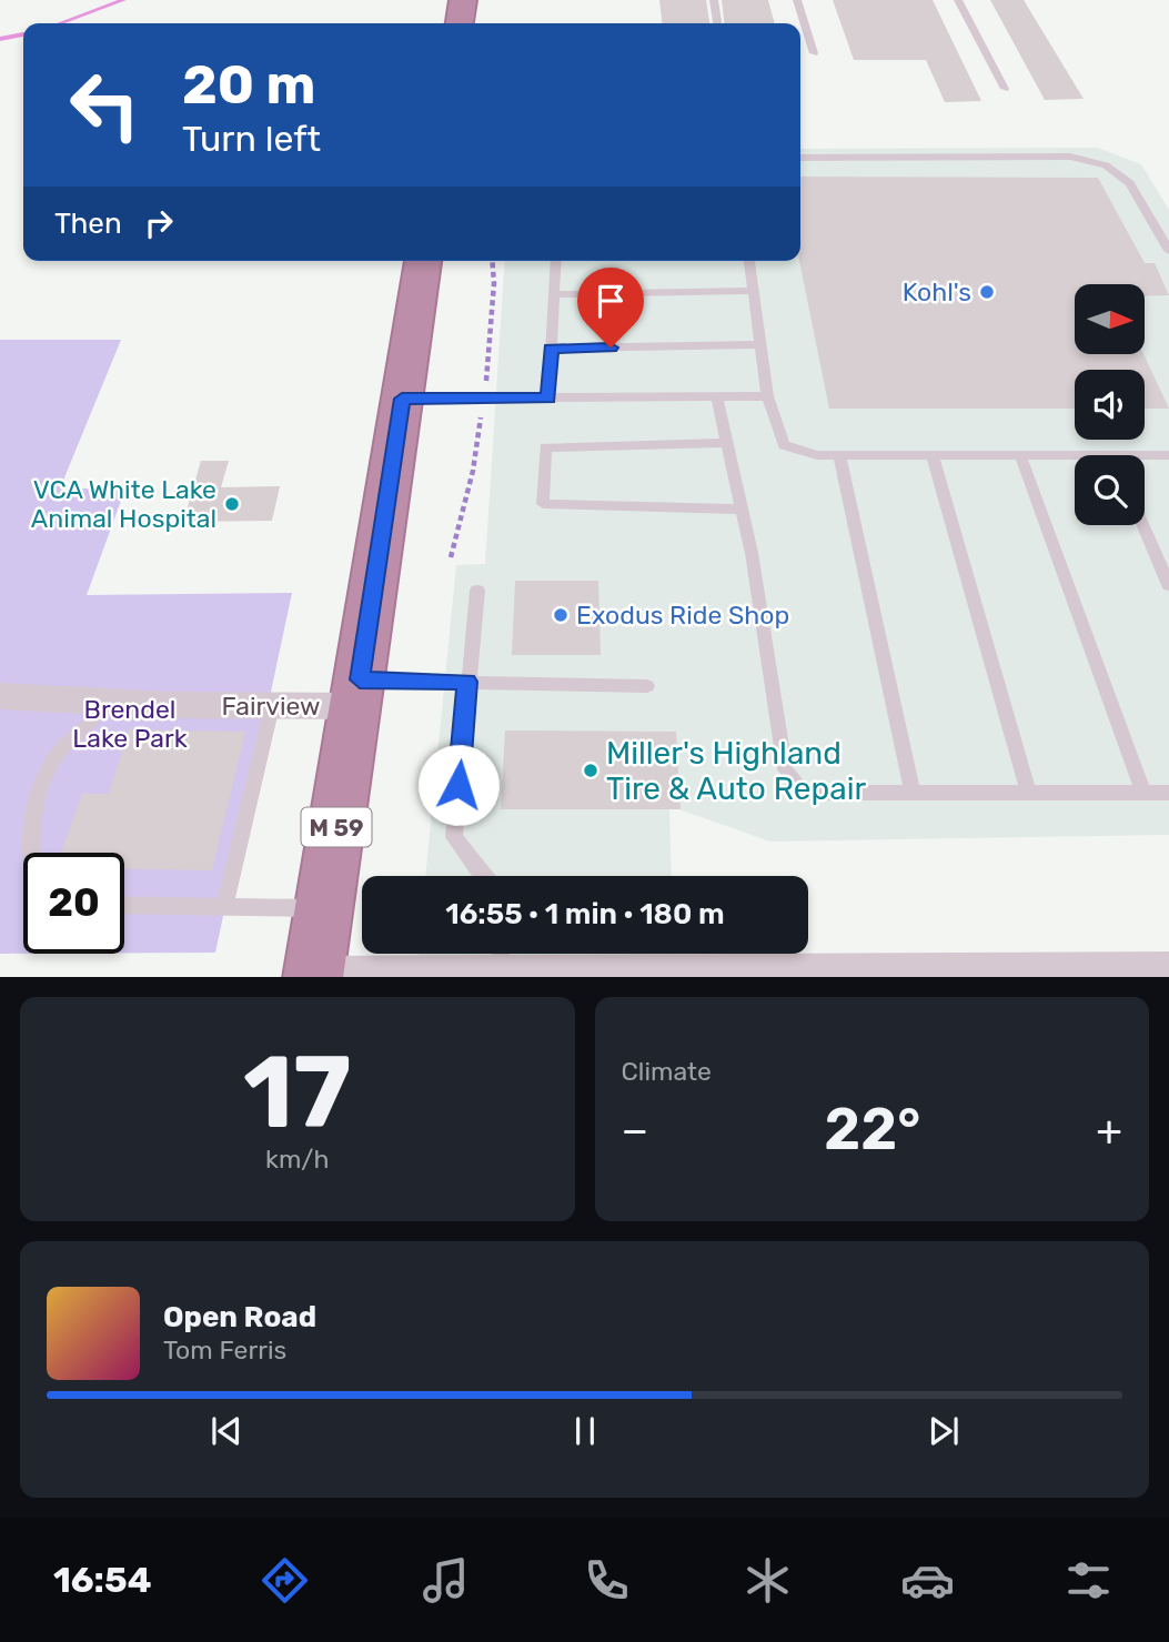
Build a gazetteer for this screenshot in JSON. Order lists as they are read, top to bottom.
{
  "streets": {
    "highway": ["M 59"],
    "street": ["Fairview"]
  },
  "crossings": [
    ["Fairview", "M 59"]
  ],
  "parks": ["Brendel Lake Park"],
  "places": [
    "Kohl's",
    "VCA White Lake Animal Hospital",
    "Exodus Ride Shop",
    "Miller's Highland Tire & Auto Repair"
  ],
  "north": "right",
  "page": {
    "turn": ["20 m", "Turn left"],
    "then": "Then",
    "limit": "20",
    "trip": "16:55 · 1 min · 180 m",
    "tile": [
      ["17", "km/h"],
      "Climate"
    ],
    "heat": ["−", "22°", "+"],
    "song": ["Open Road", "Tom Ferris"],
    "tabs": "16:54"
  }
}
